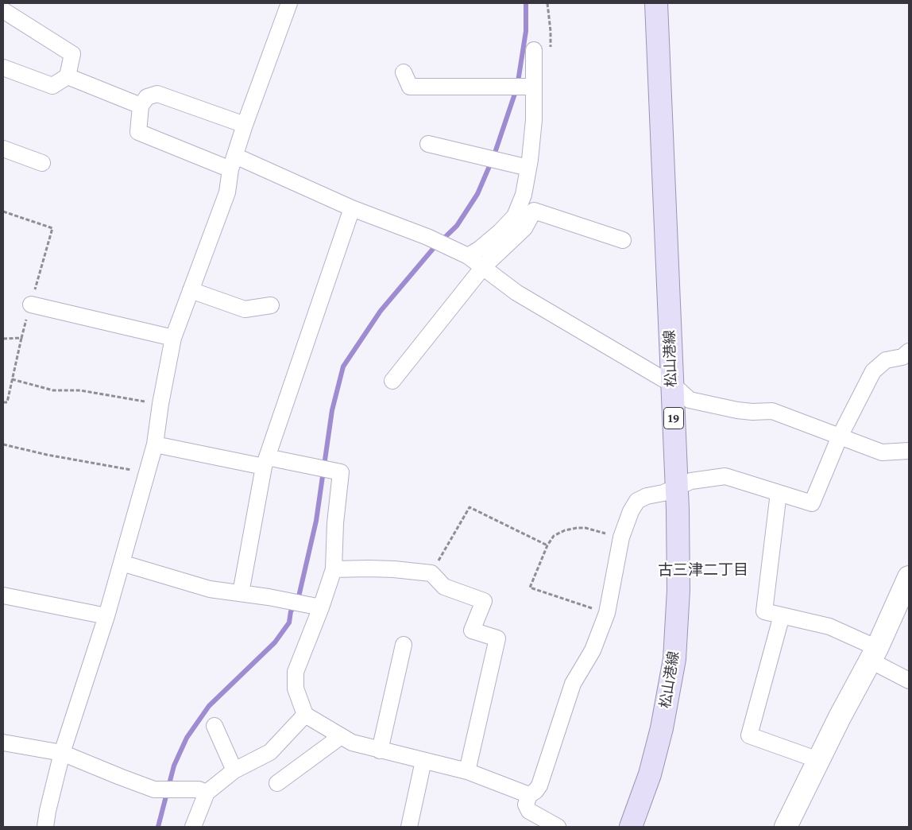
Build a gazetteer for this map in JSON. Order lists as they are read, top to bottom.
{
  "streets": {
    "main road": ["松山港線", "19"]
  },
  "districts": ["古三津二丁目"]
}
